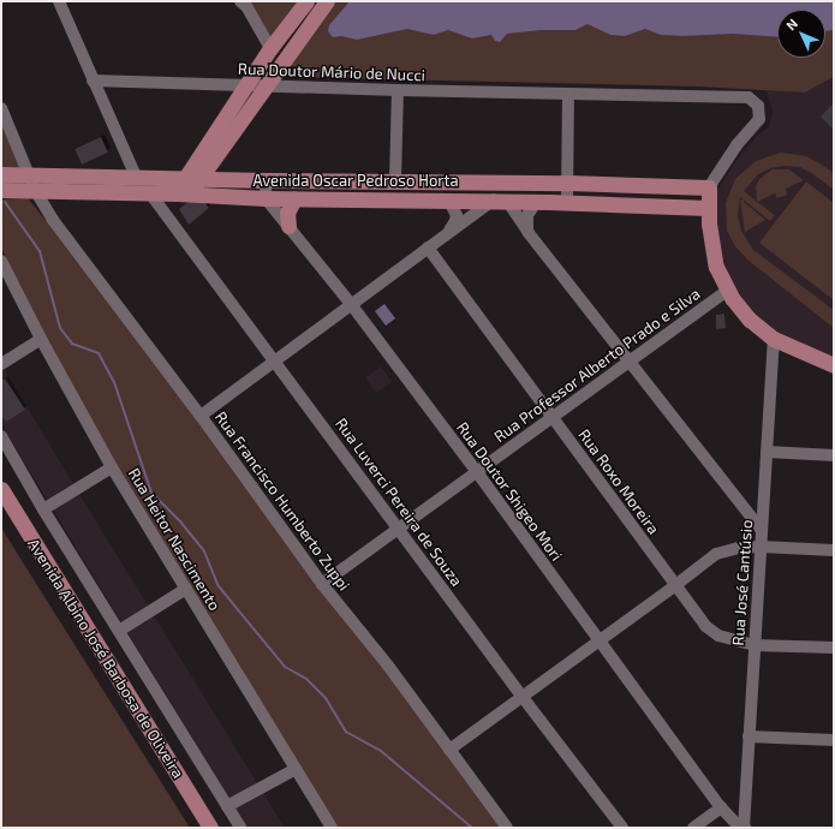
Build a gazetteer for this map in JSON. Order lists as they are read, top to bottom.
{
  "streets": {
    "main road": ["Avenida Oscar Pedroso Horta", "Avenida Albino José Barbosa de Oliveira"],
    "street": [
      "Rua Doutor Mário de Nucci",
      "Rua Professor Alberto Prado e Silva",
      "Rua Roxo Moreira",
      "Rua Doutor Shigeo Mori",
      "Rua Francisco Humberto Zuppi",
      "Rua Luverci Pereira de Souza",
      "Rua Heitor Nascimento",
      "Rua José Cantúsio"
    ]
  },
  "crossings": [
    ["Rua Doutor Mário de Nucci", "Avenida Oscar Pedroso Horta"],
    ["Avenida Oscar Pedroso Horta", "Rua Doutor Shigeo Mori"],
    ["Avenida Oscar Pedroso Horta", "Rua Francisco Humberto Zuppi"],
    ["Avenida Oscar Pedroso Horta", "Rua Luverci Pereira de Souza"],
    ["Rua Professor Alberto Prado e Silva", "Rua Roxo Moreira"],
    ["Rua Professor Alberto Prado e Silva", "Rua Doutor Shigeo Mori"],
    ["Rua Professor Alberto Prado e Silva", "Rua Francisco Humberto Zuppi"],
    ["Rua Professor Alberto Prado e Silva", "Rua Luverci Pereira de Souza"],
    ["Rua Roxo Moreira", "Rua José Cantúsio"],
    ["Rua Doutor Shigeo Mori", "Rua José Cantúsio"]
  ],
  "north": "top left"
}
